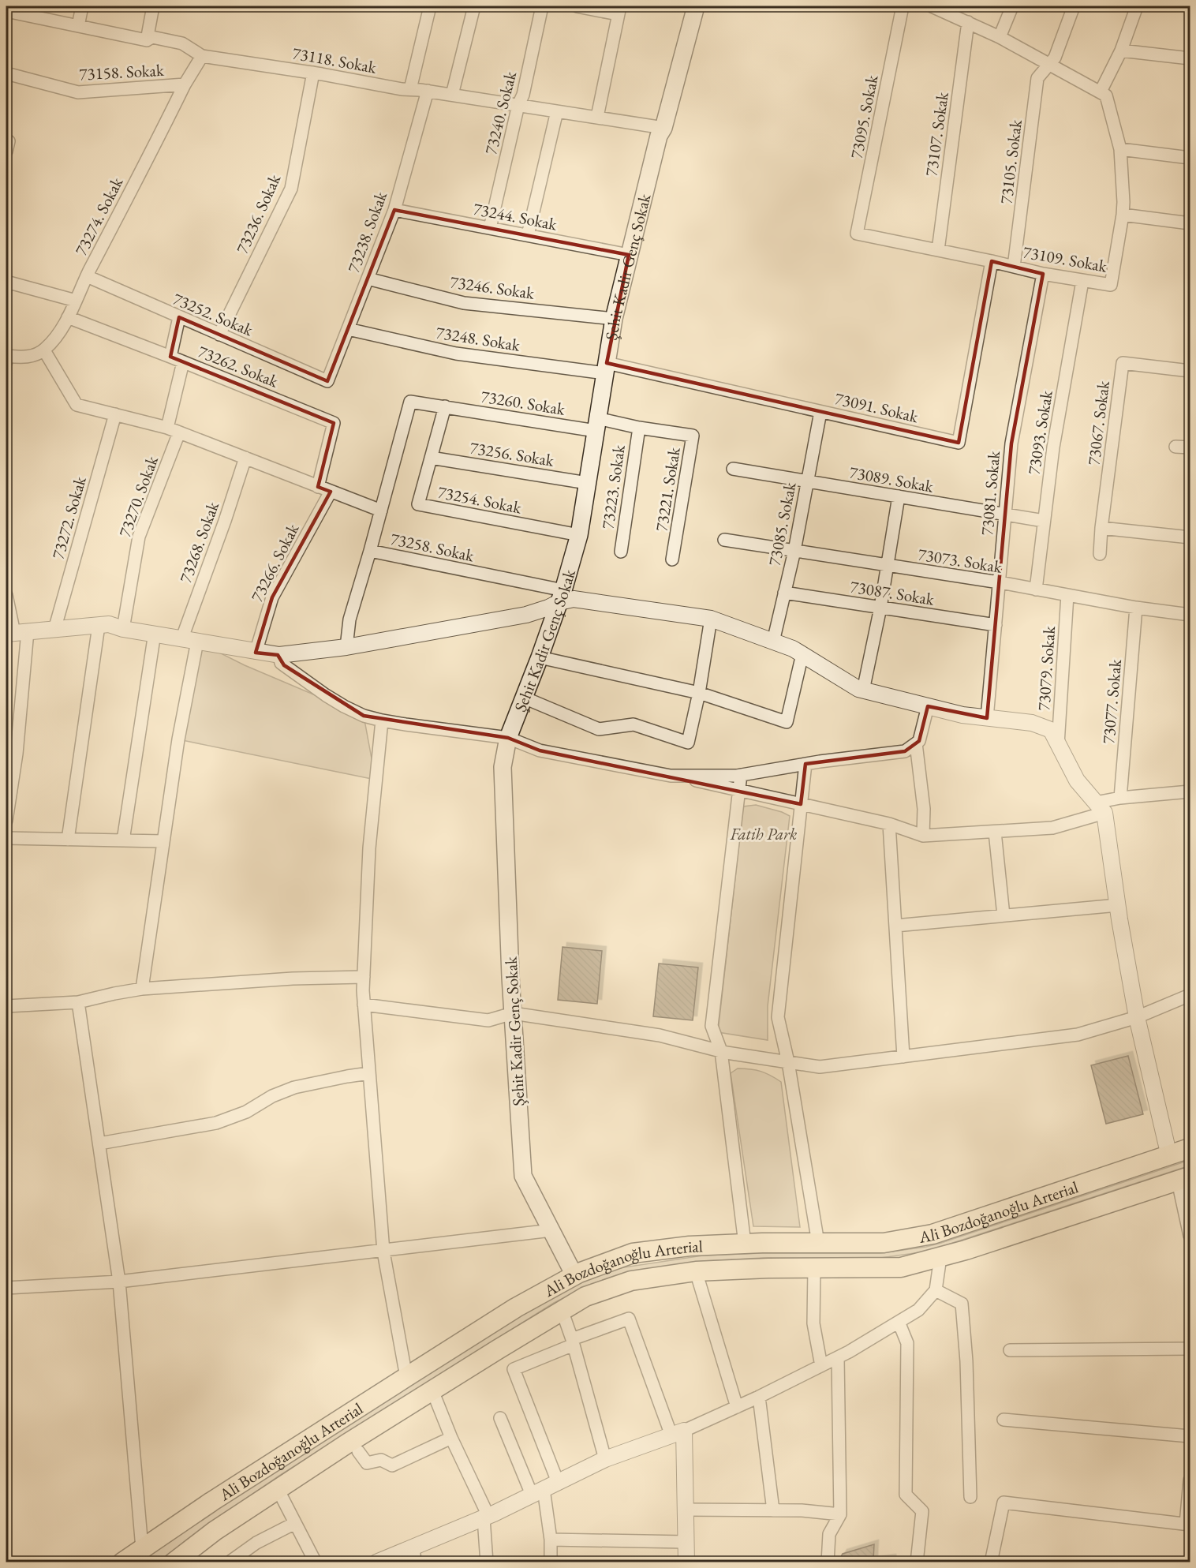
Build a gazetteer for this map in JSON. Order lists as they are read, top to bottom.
{
  "streets": {
    "main road": ["Şehit Kadir Genç Sokak", "Ali Bozdoğanoğlu Arterial"],
    "street": [
      "73118. Sokak",
      "73158. Sokak",
      "73240. Sokak",
      "73095. Sokak",
      "73107. Sokak",
      "73105. Sokak",
      "73236. Sokak",
      "73274. Sokak",
      "73244. Sokak",
      "73238. Sokak",
      "73109. Sokak",
      "73246. Sokak",
      "73252. Sokak",
      "73248. Sokak",
      "73262. Sokak",
      "73260. Sokak",
      "73091. Sokak",
      "73067. Sokak",
      "73093. Sokak",
      "73256. Sokak",
      "73089. Sokak",
      "73223. Sokak",
      "73221. Sokak",
      "73081. Sokak",
      "73270. Sokak",
      "73254. Sokak",
      "73272. Sokak",
      "73085. Sokak",
      "73268. Sokak",
      "73258. Sokak",
      "73073. Sokak",
      "73266. Sokak",
      "73087. Sokak",
      "73079. Sokak",
      "73077. Sokak"
    ]
  },
  "crossings": [
    ["73118. Sokak", "73240. Sokak"],
    ["73118. Sokak", "73236. Sokak"],
    ["73118. Sokak", "73274. Sokak"],
    ["73118. Sokak", "73238. Sokak"],
    ["73118. Sokak", "Şehit Kadir Genç Sokak"],
    ["73158. Sokak", "73274. Sokak"],
    ["73240. Sokak", "73244. Sokak"],
    ["73095. Sokak", "73109. Sokak"],
    ["73107. Sokak", "73109. Sokak"],
    ["73105. Sokak", "73109. Sokak"],
    ["73236. Sokak", "73252. Sokak"],
    ["73274. Sokak", "73252. Sokak"],
    ["73274. Sokak", "73262. Sokak"],
    ["73244. Sokak", "73238. Sokak"],
    ["73244. Sokak", "Şehit Kadir Genç Sokak"],
    ["73238. Sokak", "73246. Sokak"],
    ["73238. Sokak", "73252. Sokak"],
    ["73238. Sokak", "73248. Sokak"],
    ["73109. Sokak", "73091. Sokak"],
    ["73109. Sokak", "73093. Sokak"],
    ["73109. Sokak", "73081. Sokak"],
    ["Şehit Kadir Genç Sokak", "73246. Sokak"],
    ["Şehit Kadir Genç Sokak", "73248. Sokak"],
    ["Şehit Kadir Genç Sokak", "73260. Sokak"],
    ["Şehit Kadir Genç Sokak", "73091. Sokak"],
    ["Şehit Kadir Genç Sokak", "73256. Sokak"],
    ["Şehit Kadir Genç Sokak", "73221. Sokak"],
    ["Şehit Kadir Genç Sokak", "73254. Sokak"],
    ["Şehit Kadir Genç Sokak", "73258. Sokak"],
    ["Şehit Kadir Genç Sokak", "Ali Bozdoğanoğlu Arterial"],
    ["73248. Sokak", "73091. Sokak"],
    ["73260. Sokak", "73221. Sokak"],
    ["73260. Sokak", "73254. Sokak"],
    ["73260. Sokak", "73258. Sokak"],
    ["73091. Sokak", "73085. Sokak"],
    ["73093. Sokak", "73089. Sokak"],
    ["73093. Sokak", "73073. Sokak"],
    ["73256. Sokak", "73254. Sokak"],
    ["73089. Sokak", "73081. Sokak"],
    ["73089. Sokak", "73085. Sokak"],
    ["73223. Sokak", "73221. Sokak"],
    ["73081. Sokak", "73073. Sokak"],
    ["73081. Sokak", "73087. Sokak"],
    ["73254. Sokak", "73258. Sokak"],
    ["73085. Sokak", "73073. Sokak"],
    ["73085. Sokak", "73087. Sokak"],
    ["73073. Sokak", "73079. Sokak"],
    ["73073. Sokak", "73077. Sokak"]
  ],
  "parks": ["Fatih Park"]
}
